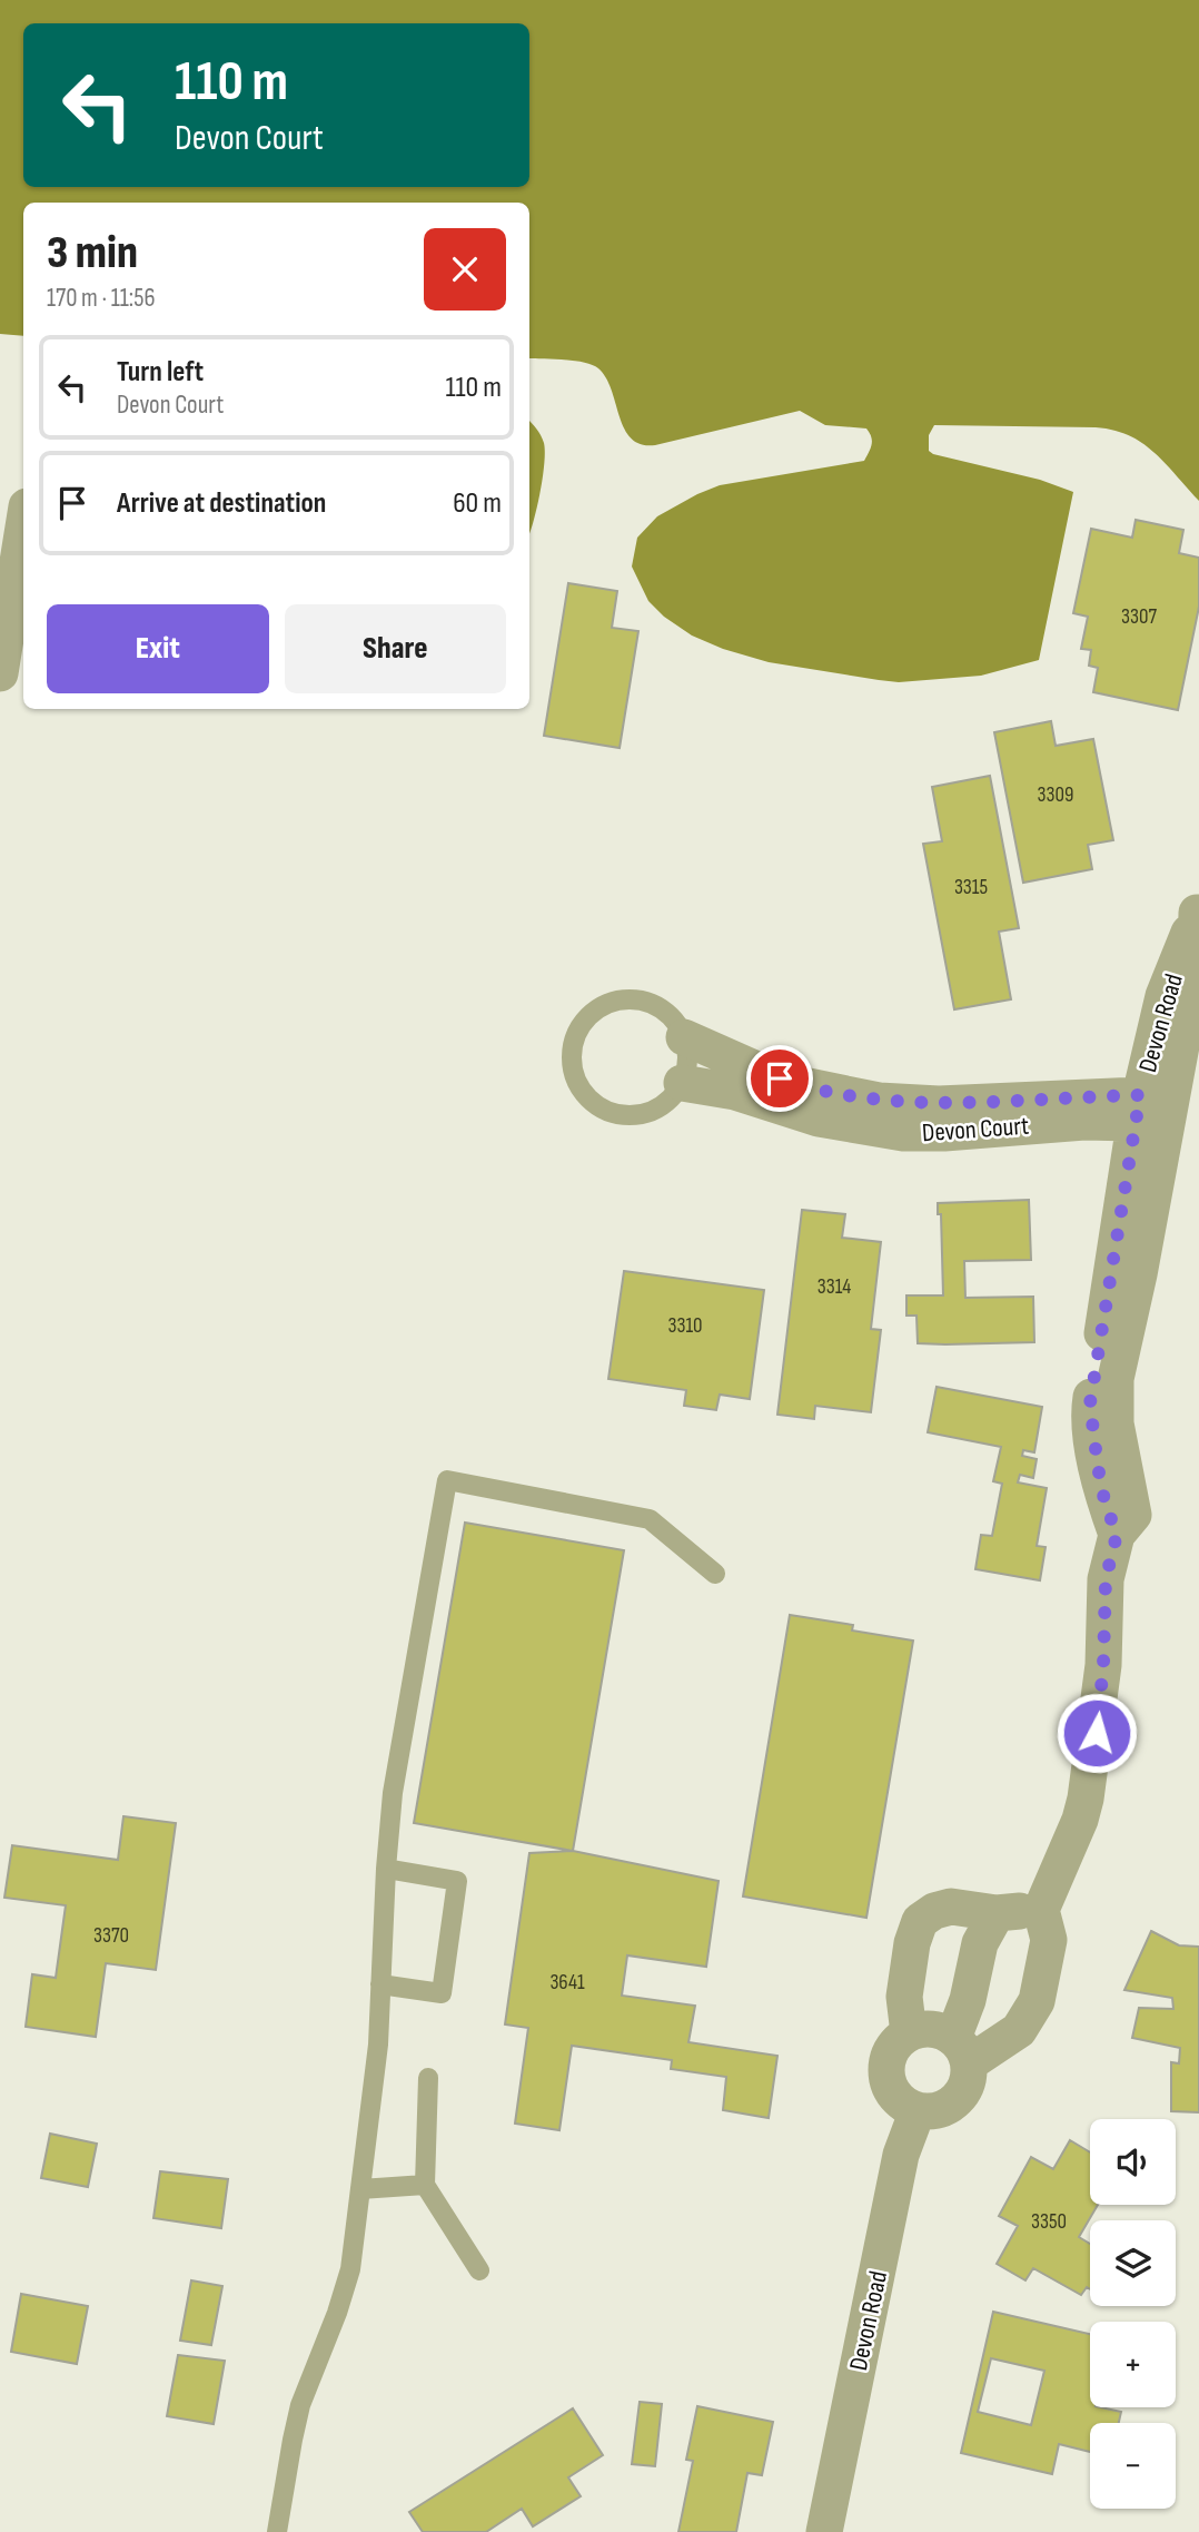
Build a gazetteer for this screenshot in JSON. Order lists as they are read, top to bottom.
{
  "streets": {
    "street": ["Devon Road", "Devon Court"]
  },
  "house_numbers": [
    "3307",
    "3309",
    "3315",
    "3314",
    "3310",
    "3370",
    "3641",
    "3350"
  ],
  "page": {
    "turn": ["110 m", "Devon Court"],
    "heading": ["3 min", "170 m · 11:56"],
    "list": [
      {
        "name": "Turn left",
        "note": "Devon Court",
        "value": "110 m"
      },
      {
        "name": "Arrive at destination",
        "value": "60 m"
      }
    ],
    "buttons": ["Exit", "Share"],
    "map_buttons": ["+", "−"]
  }
}
